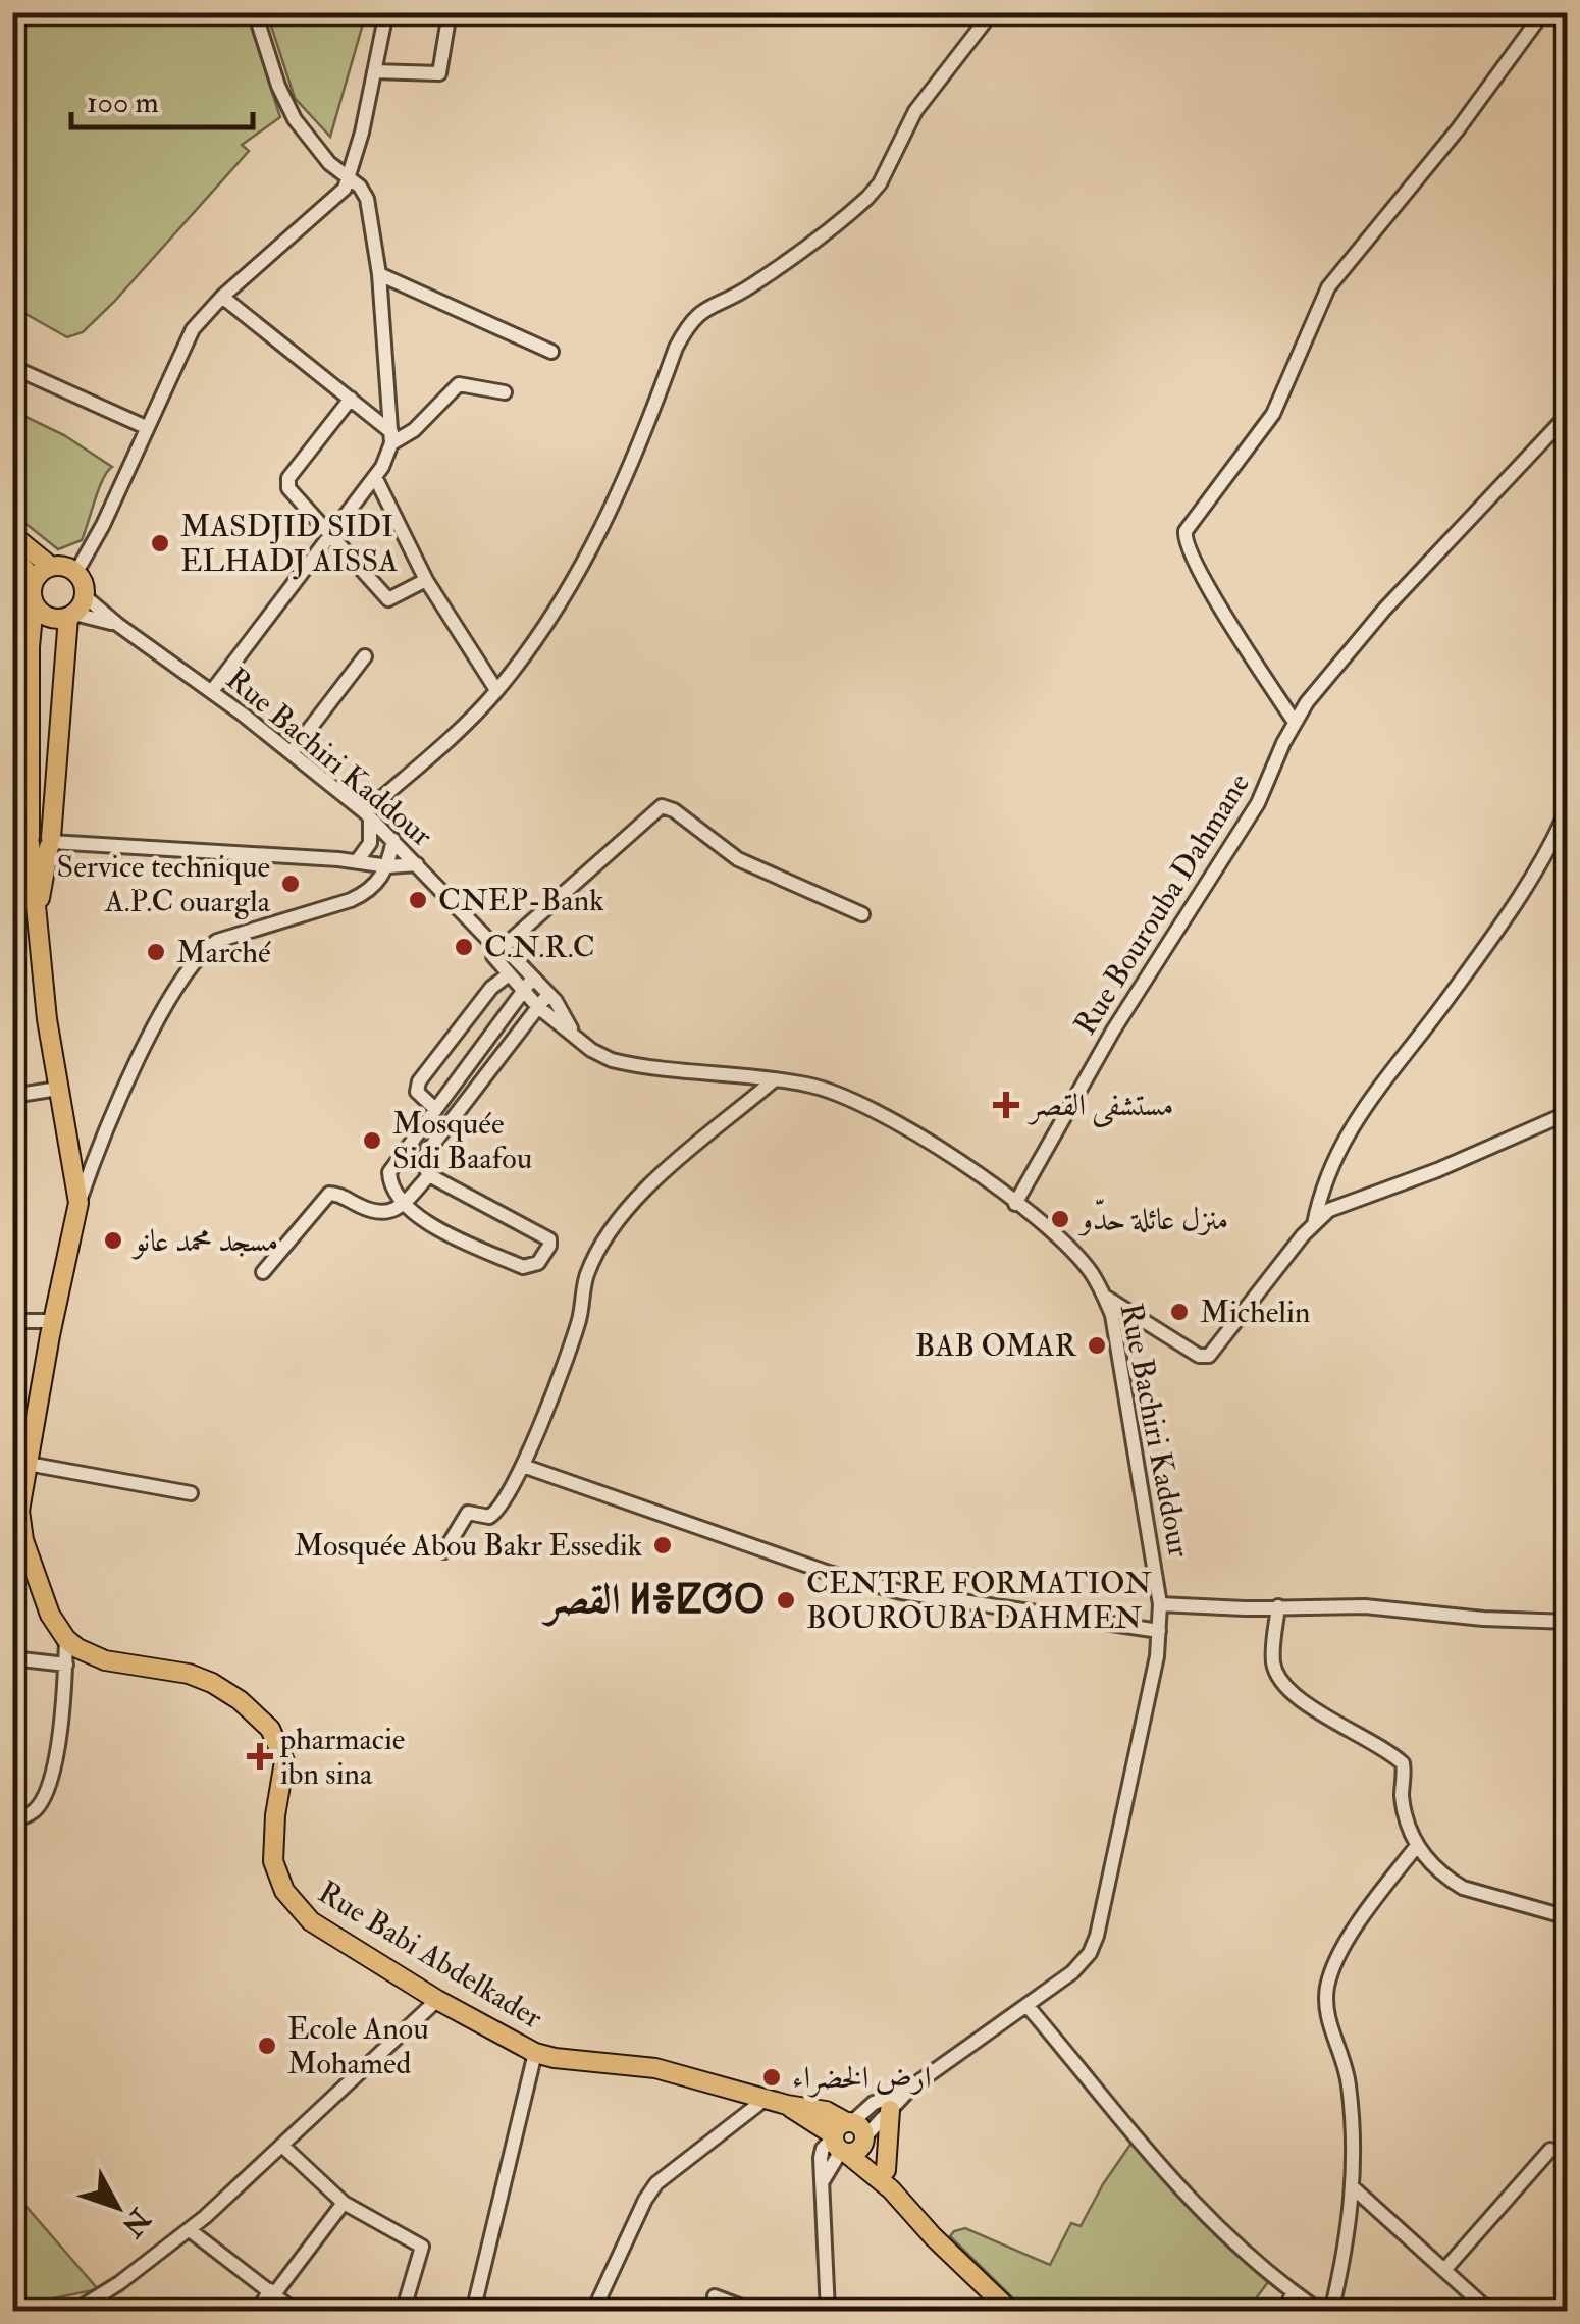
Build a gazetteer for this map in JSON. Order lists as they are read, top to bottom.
{
  "streets": {
    "main road": ["Rue Babi Abdelkader"],
    "street": ["Rue Bachiri Kaddour", "Rue Bourouba Dahmane"]
  },
  "crossings": [
    ["Rue Bachiri Kaddour", "Rue Bourouba Dahmane"]
  ],
  "districts": ["القصر ⵍⴻⵇⵚⵔ"],
  "places": {
    "other": [
      "MASDJID SIDI ELHADJ AISSA",
      "Service technique A.P.C ouargla",
      "CNEP-Bank",
      "C.N.R.C",
      "Marché",
      "Mosquée Sidi Baafou",
      "منزل عائلة حدّو",
      "مسجد محمد عانو",
      "Michelin",
      "BAB OMAR",
      "Mosquée Abou Bakr Essedik",
      "CENTRE FORMATION BOUROUBA DAHMEN",
      "Ecole Anou Mohamed",
      "ارض الخضراء"
    ],
    "health": ["مستشفى القصر", "pharmacie ibn sina"]
  },
  "scale_bar": "100 m",
  "north": "bottom right"
}
